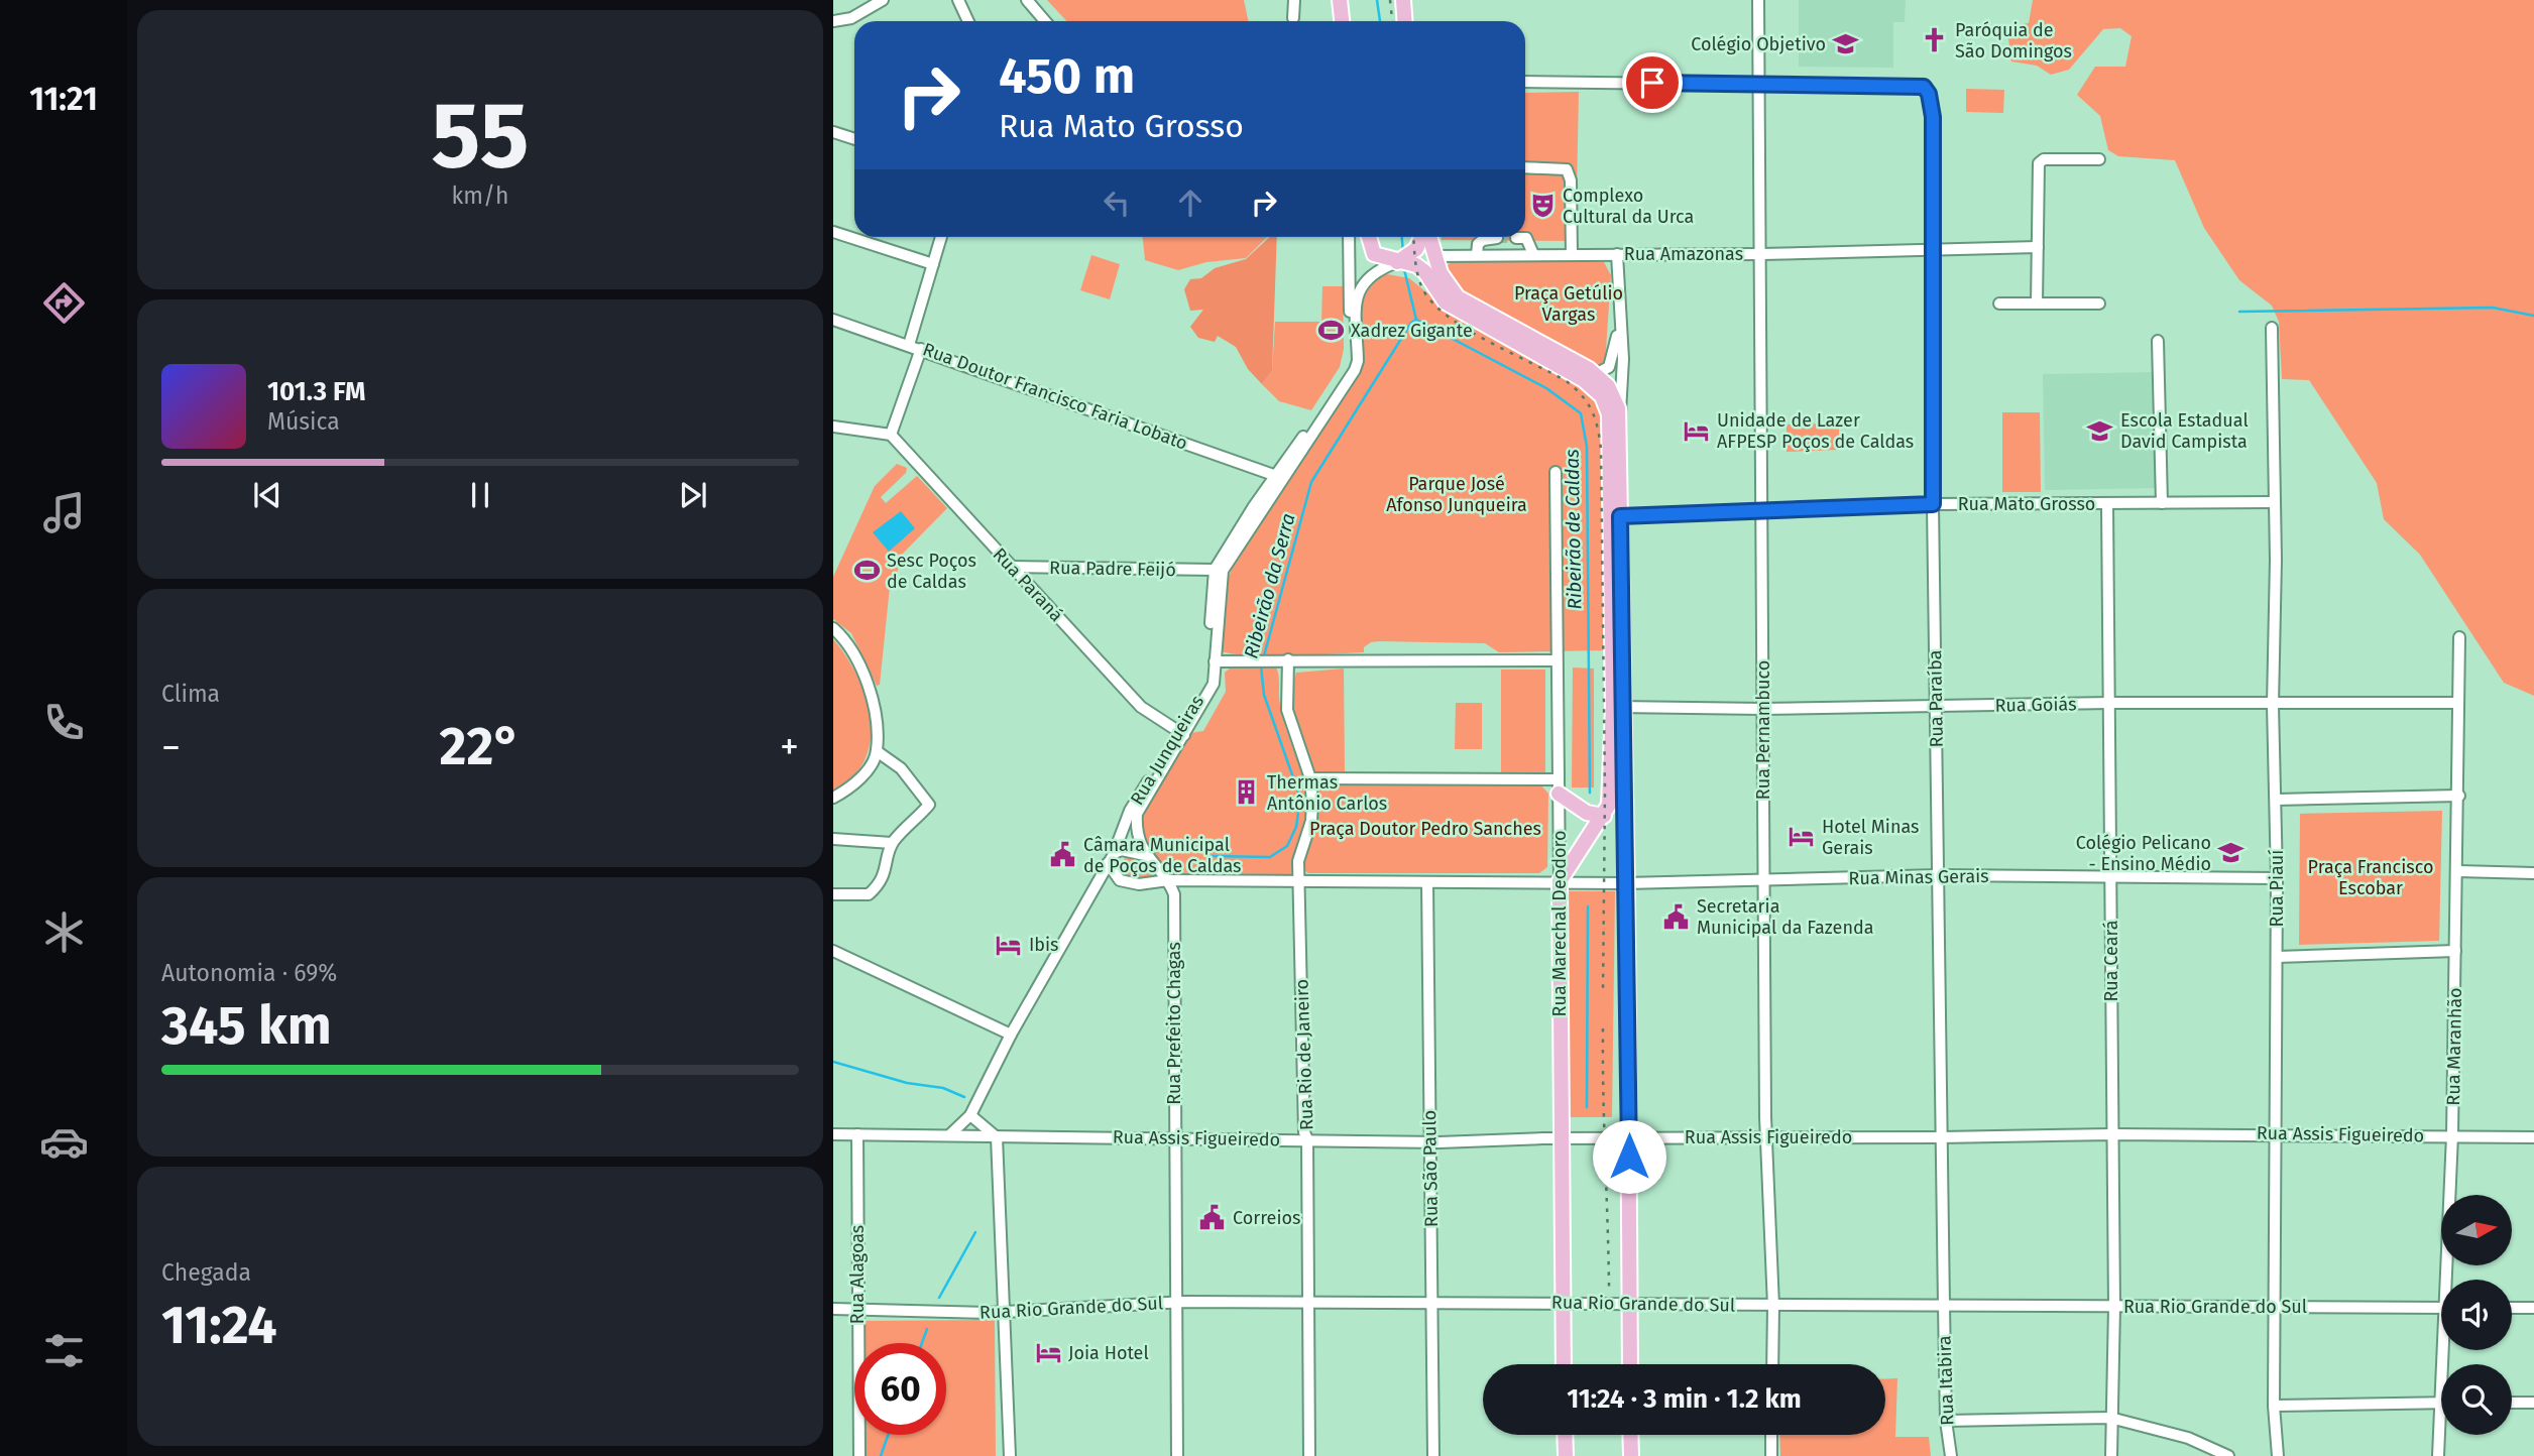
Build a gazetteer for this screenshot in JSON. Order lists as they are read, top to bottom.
{
  "streets": {
    "main road": ["Rua Marechal Deodoro"],
    "street": [
      "Rua Amazonas",
      "Rua Doutor Francisco Faria Lobato",
      "Rua Mato Grosso",
      "Rua Padre Feijó",
      "Rua Paraná",
      "Rua Paraíba",
      "Rua Goiás",
      "Rua Pernambuco",
      "Rua Junqueiras",
      "Rua Minas Gerais",
      "Rua Piauí",
      "Rua Ceará",
      "Rua Prefeito Chagas",
      "Rua Maranhão",
      "Rua Rio de Janeiro",
      "Rua Assis Figueiredo",
      "Rua São Paulo",
      "Rua Alagoas",
      "Rua Rio Grande do Sul",
      "Rua Itabira"
    ]
  },
  "crossings": [
    ["Rua Amazonas", "Rua Paraíba"],
    ["Rua Amazonas", "Rua Pernambuco"],
    ["Rua Doutor Francisco Faria Lobato", "Rua Junqueiras"],
    ["Rua Mato Grosso", "Rua Paraíba"],
    ["Rua Mato Grosso", "Rua Pernambuco"],
    ["Rua Mato Grosso", "Rua Piauí"],
    ["Rua Mato Grosso", "Rua Ceará"],
    ["Rua Padre Feijó", "Rua Paraná"],
    ["Rua Padre Feijó", "Rua Junqueiras"],
    ["Rua Paraná", "Rua Junqueiras"],
    ["Rua Paraíba", "Rua Goiás"],
    ["Rua Paraíba", "Rua Pernambuco"],
    ["Rua Paraíba", "Rua Minas Gerais"],
    ["Rua Paraíba", "Rua Assis Figueiredo"],
    ["Rua Paraíba", "Rua Rio Grande do Sul"],
    ["Rua Paraíba", "Rua Itabira"],
    ["Rua Goiás", "Rua Pernambuco"],
    ["Rua Goiás", "Rua Piauí"],
    ["Rua Goiás", "Rua Ceará"],
    ["Rua Goiás", "Rua Maranhão"],
    ["Rua Pernambuco", "Rua Minas Gerais"],
    ["Rua Pernambuco", "Rua Assis Figueiredo"],
    ["Rua Pernambuco", "Rua Rio Grande do Sul"],
    ["Rua Junqueiras", "Rua Assis Figueiredo"],
    ["Rua Minas Gerais", "Rua Piauí"],
    ["Rua Minas Gerais", "Rua Marechal Deodoro"],
    ["Rua Minas Gerais", "Rua Ceará"],
    ["Rua Piauí", "Rua Assis Figueiredo"],
    ["Rua Piauí", "Rua Rio Grande do Sul"],
    ["Rua Marechal Deodoro", "Rua Assis Figueiredo"],
    ["Rua Marechal Deodoro", "Rua Rio Grande do Sul"],
    ["Rua Ceará", "Rua Assis Figueiredo"],
    ["Rua Ceará", "Rua Rio Grande do Sul"],
    ["Rua Prefeito Chagas", "Rua Assis Figueiredo"],
    ["Rua Prefeito Chagas", "Rua Rio Grande do Sul"],
    ["Rua Maranhão", "Rua Assis Figueiredo"],
    ["Rua Rio de Janeiro", "Rua Assis Figueiredo"],
    ["Rua Rio de Janeiro", "Rua Rio Grande do Sul"],
    ["Rua Assis Figueiredo", "Rua São Paulo"],
    ["Rua Assis Figueiredo", "Rua Alagoas"],
    ["Rua São Paulo", "Rua Rio Grande do Sul"],
    ["Rua Alagoas", "Rua Rio Grande do Sul"],
    ["Rua Rio Grande do Sul", "Rua Itabira"]
  ],
  "water": ["Ribeirão de Caldas", "Ribeirão da Serra"],
  "parks": [
    "Praça Getúlio Vargas",
    "Parque José Afonso Junqueira",
    "Praça Doutor Pedro Sanches",
    "Praça Francisco Escobar"
  ],
  "places": {
    "church": ["Paróquia de São Domingos"],
    "school or university": ["Colégio Objetivo", "Escola Estadual David Campista", "Colégio Pelicano - Ensino Médio"],
    "theatre": ["Complexo Cultural da Urca"],
    "sports": ["Xadrez Gigante", "Sesc Poços de Caldas"],
    "hotel": [
      "Unidade de Lazer AFPESP Poços de Caldas",
      "Hotel Minas Gerais",
      "Ibis",
      "Joia Hotel"
    ],
    "building": ["Thermas Antônio Carlos"],
    "public building": ["Câmara Municipal de Poços de Caldas", "Secretaria Municipal da Fazenda", "Correios"]
  },
  "north": "right",
  "page": {
    "tabs": "11:21",
    "tile": [
      ["55", "km/h"],
      "Clima",
      ["Autonomia · 69%", "345 km"],
      ["Chegada", "11:24"]
    ],
    "turn": ["450 m", "Rua Mato Grosso"],
    "song": ["101.3 FM", "Música"],
    "heat": ["−", "22°", "+"],
    "limit": "60",
    "trip": "11:24 · 3 min · 1.2 km"
  }
}
